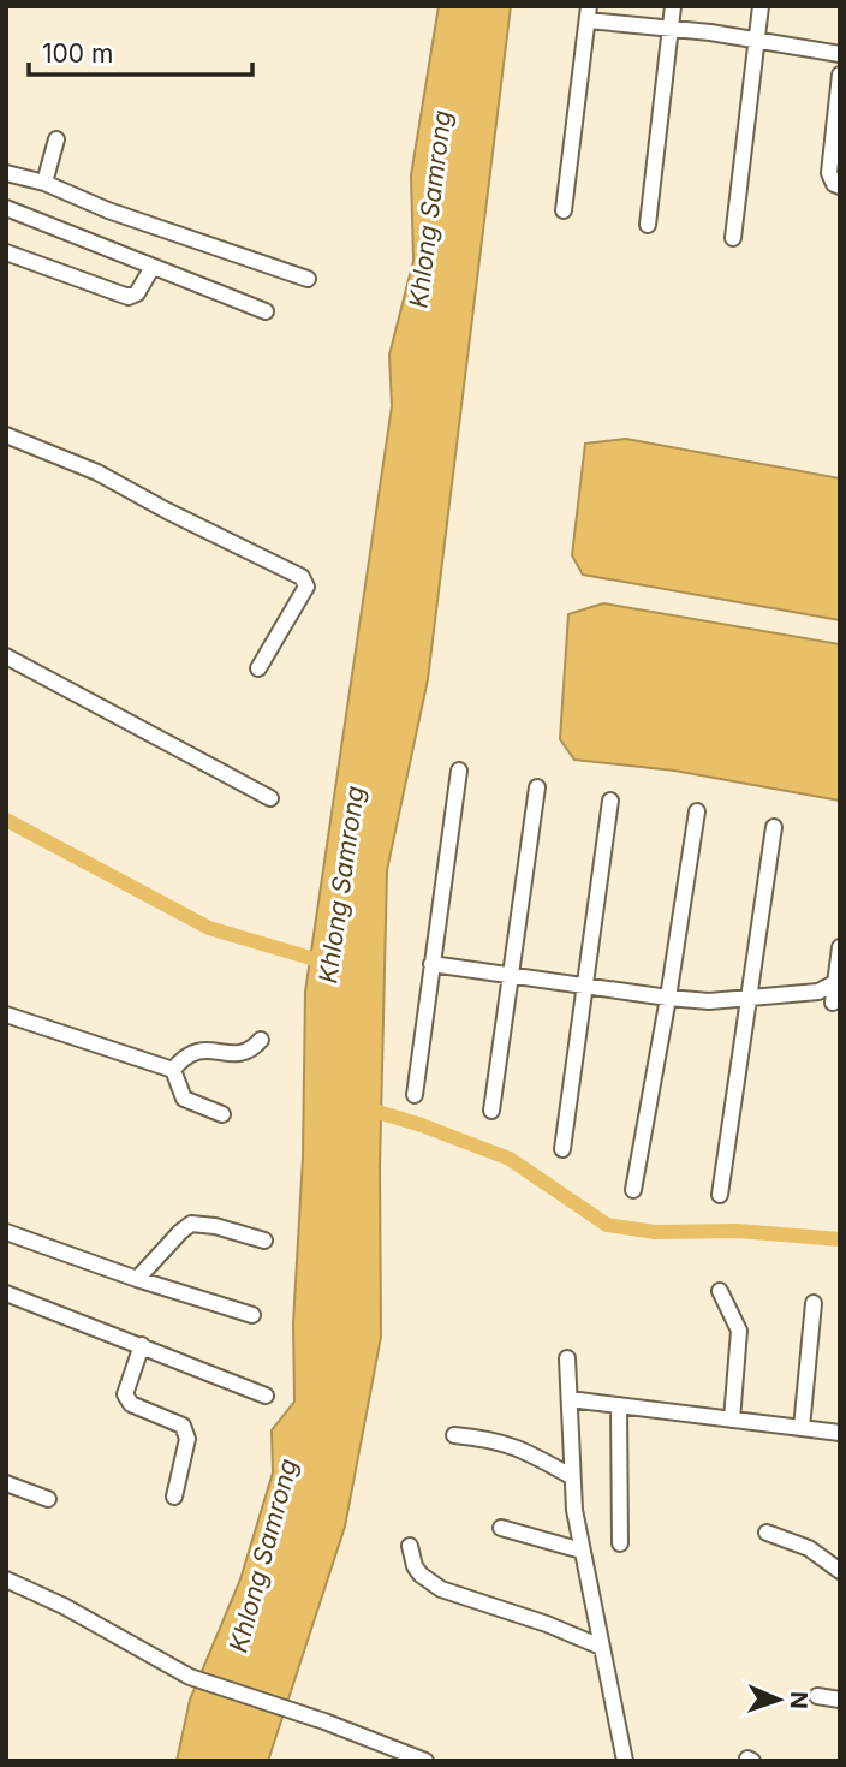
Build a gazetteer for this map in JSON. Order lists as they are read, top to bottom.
{
  "water": ["Khlong Samrong"],
  "scale_bar": "100 m",
  "north": "right"
}
